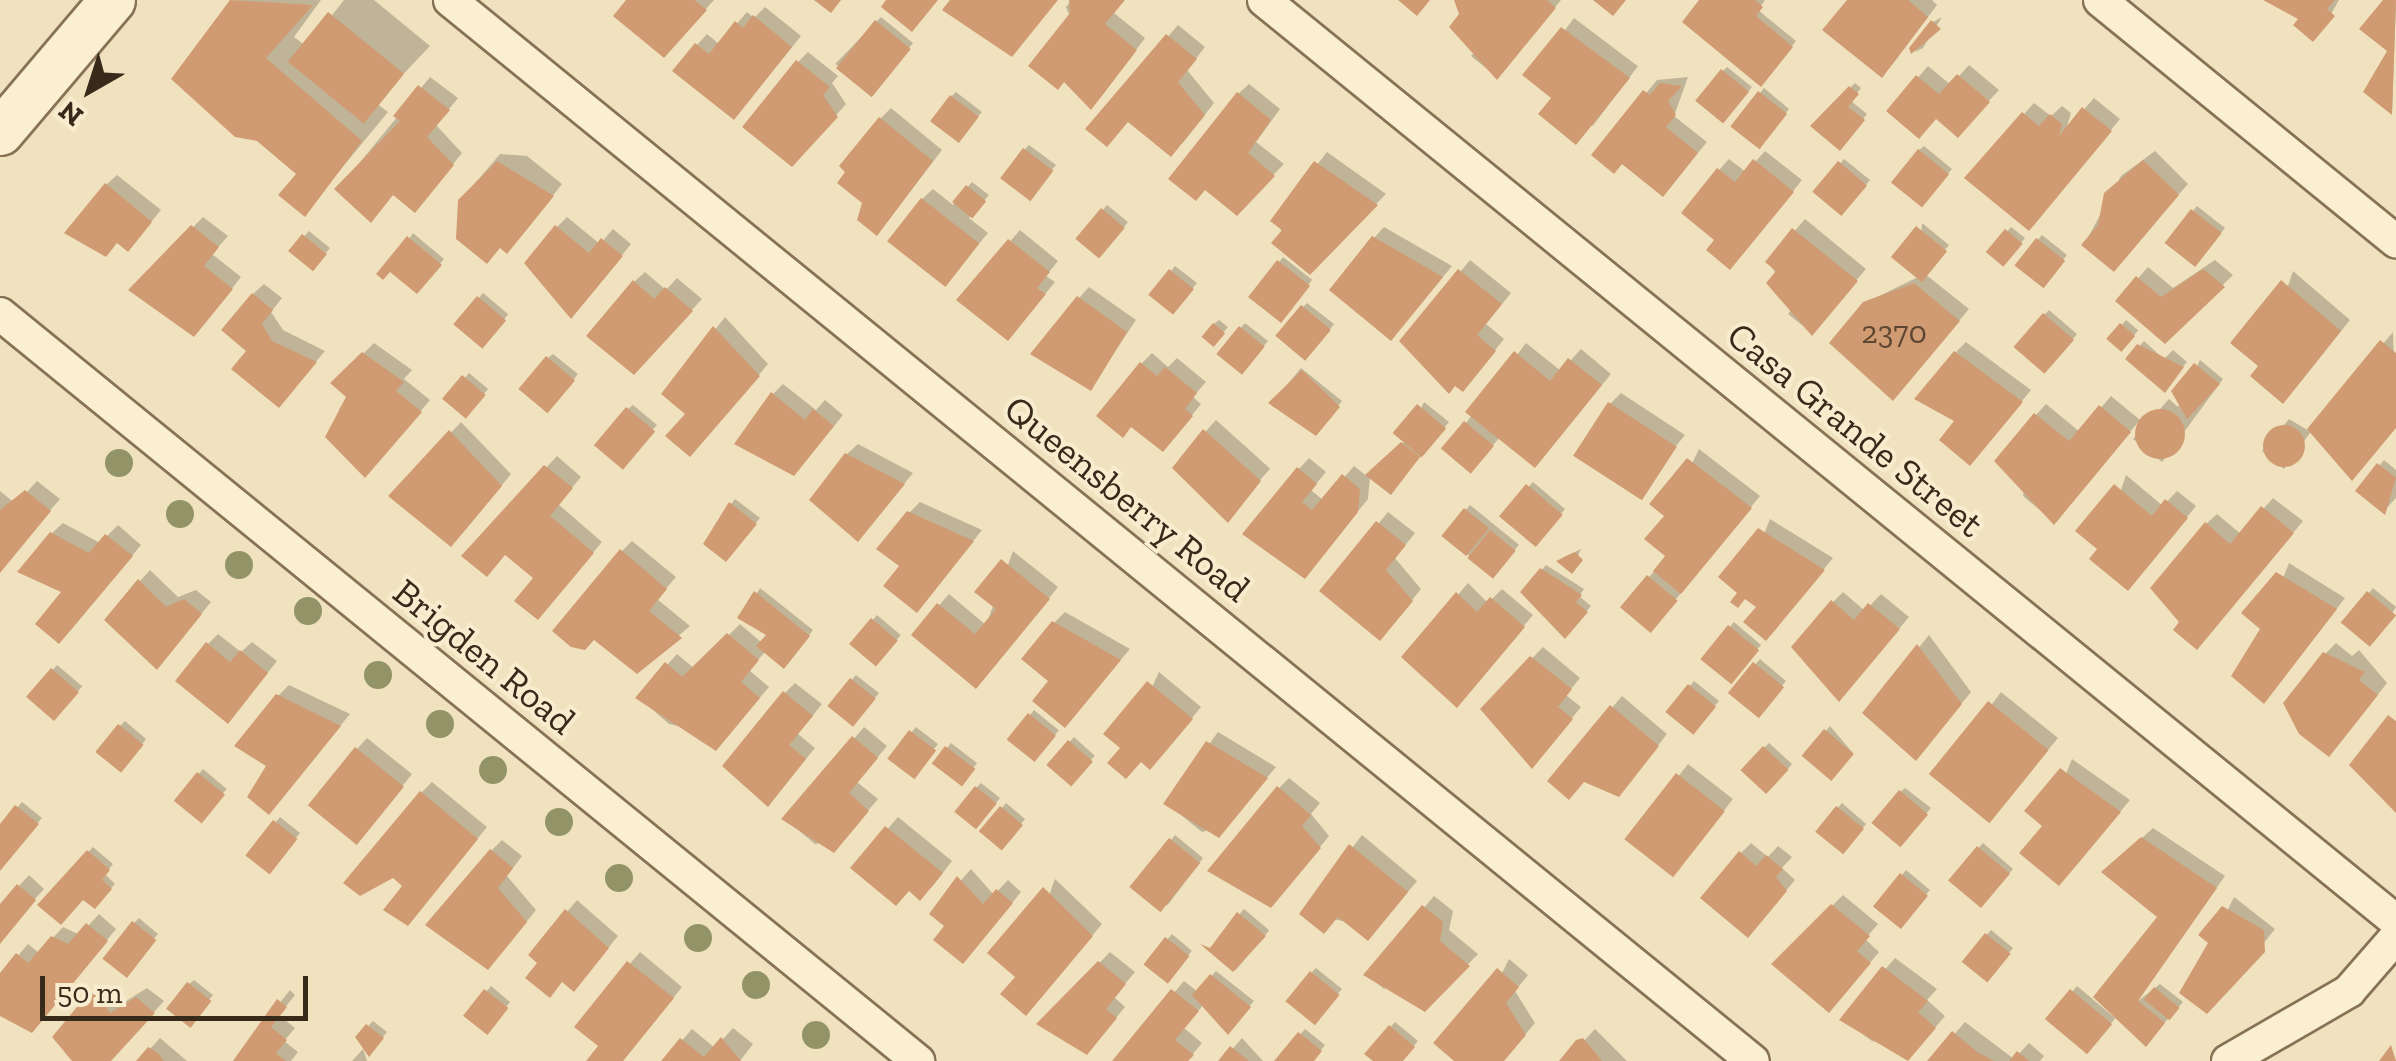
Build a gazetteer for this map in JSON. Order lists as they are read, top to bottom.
{
  "streets": {
    "street": ["Casa Grande Street", "Queensberry Road", "Brigden Road"]
  },
  "house_numbers": ["2370"],
  "scale_bar": "50 m",
  "north": "bottom left"
}
